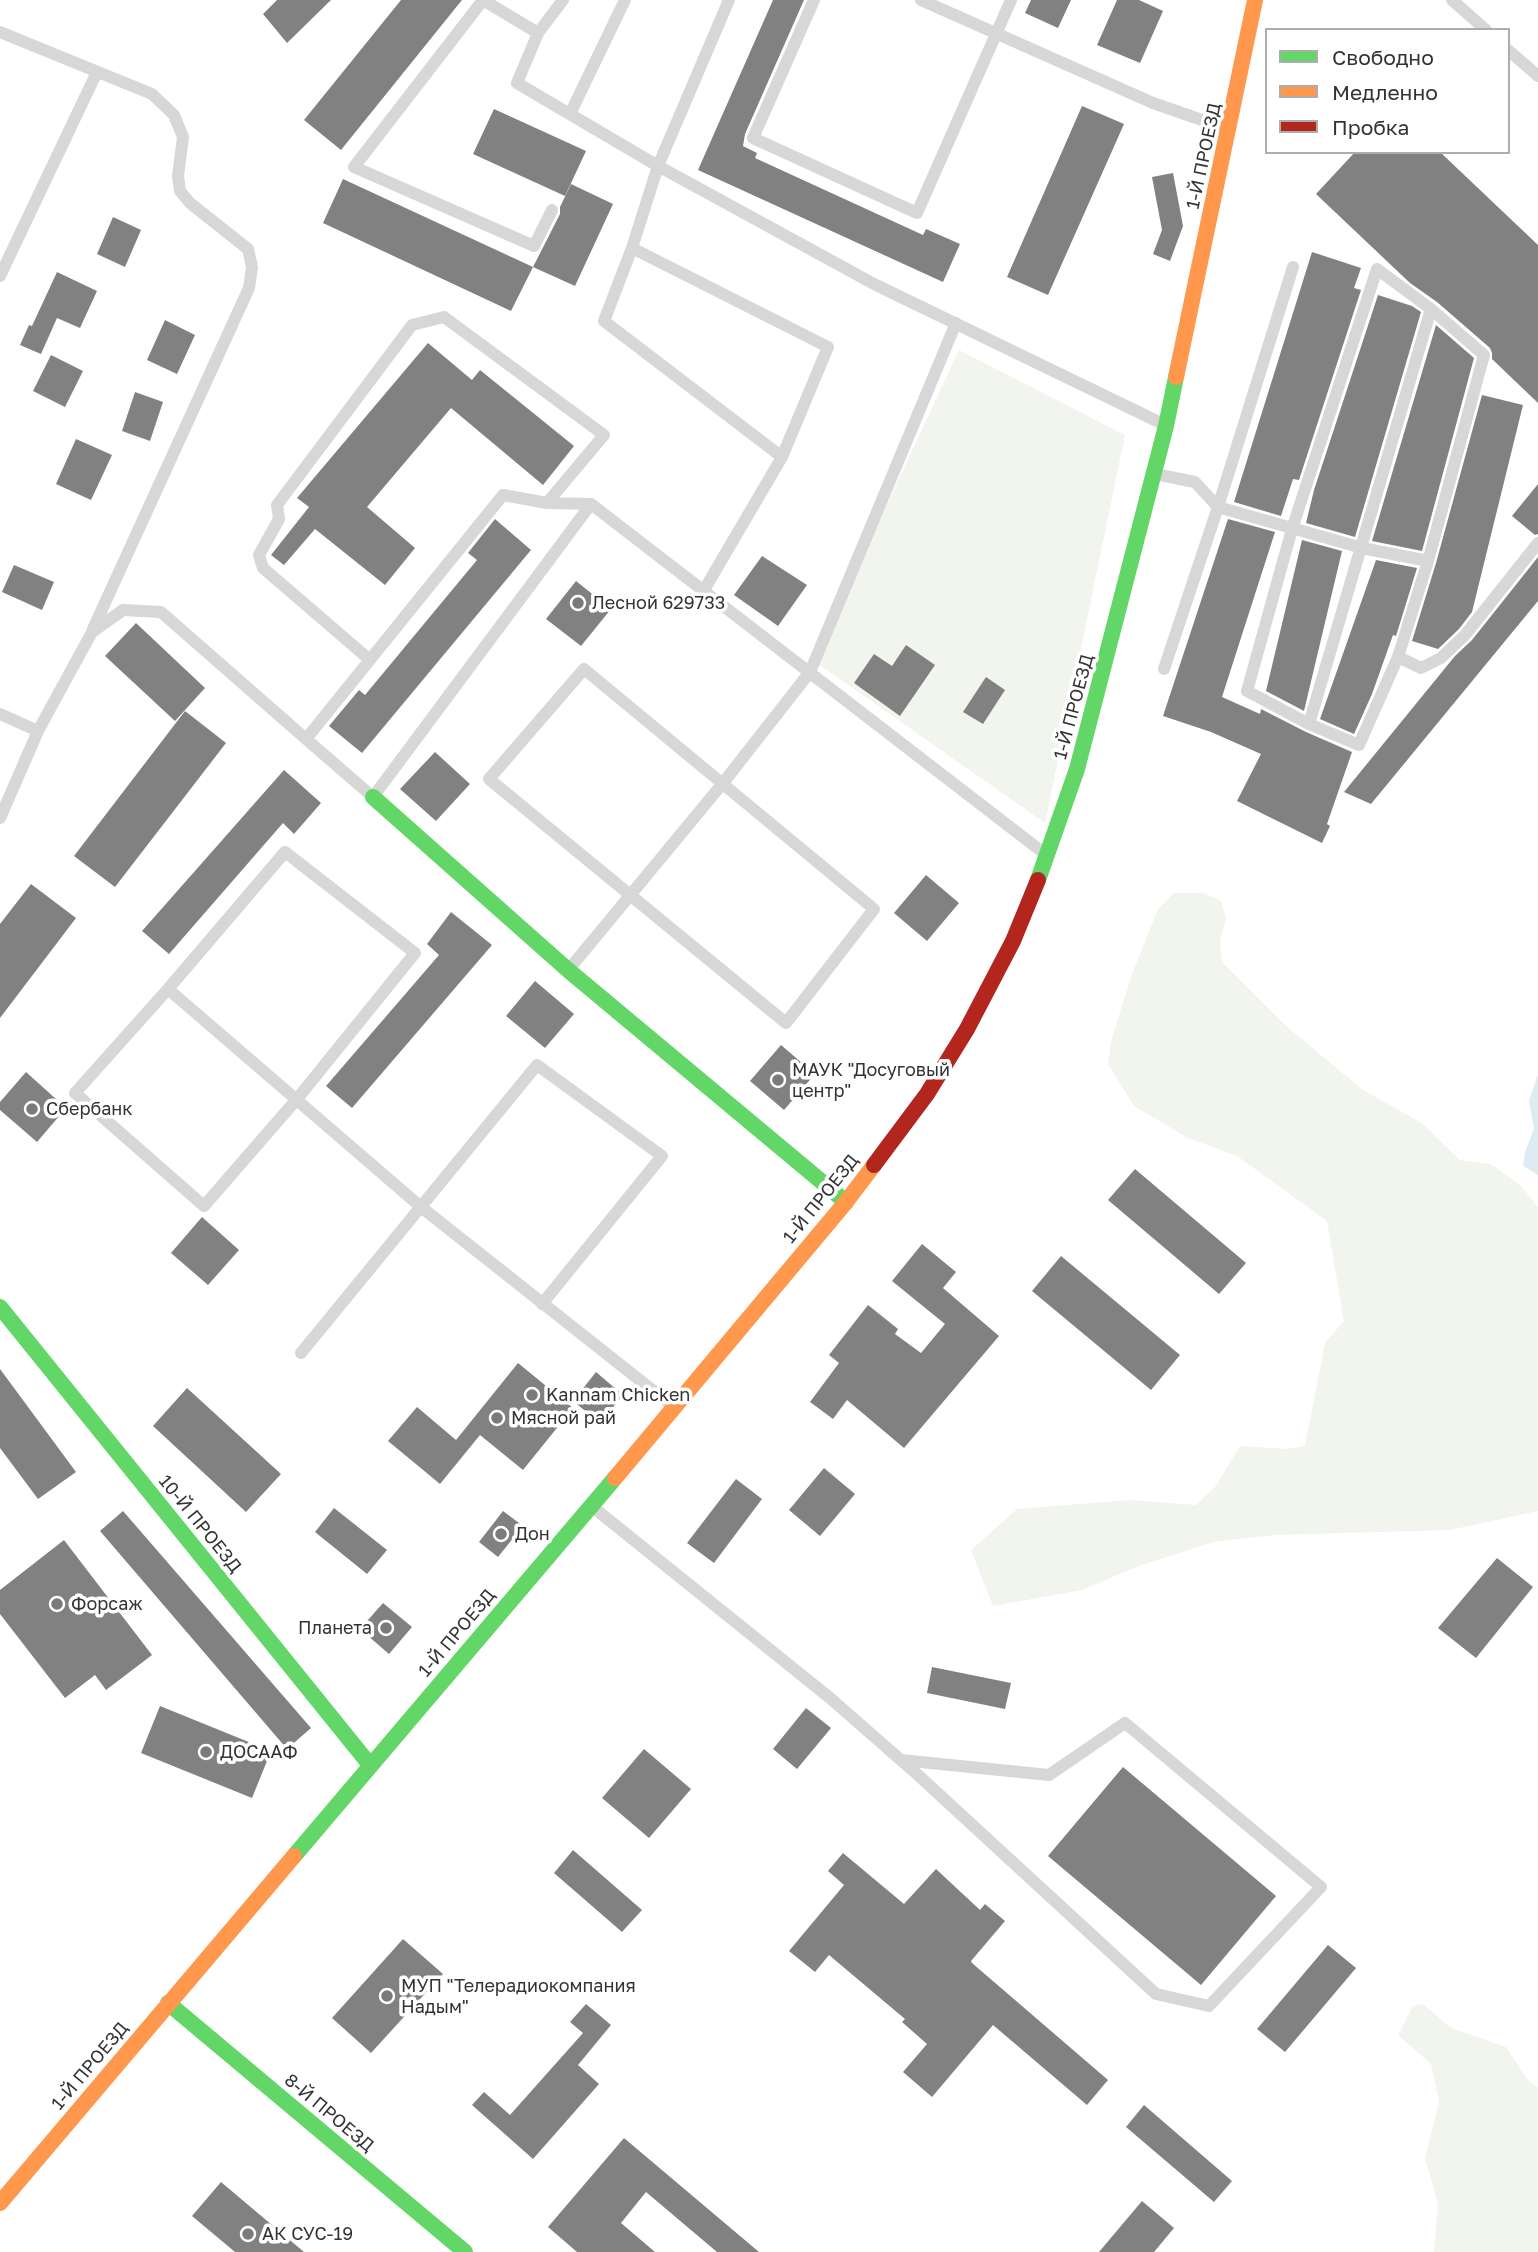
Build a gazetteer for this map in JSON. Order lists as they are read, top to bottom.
{
  "streets": {
    "street": ["1-Й ПРОЕЗД", "10-Й ПРОЕЗД", "8-Й ПРОЕЗД"]
  },
  "crossings": [
    ["1-Й ПРОЕЗД", "10-Й ПРОЕЗД"],
    ["1-Й ПРОЕЗД", "8-Й ПРОЕЗД"]
  ],
  "places": [
    "Лесной 629733",
    "МАУК \"Досуговый центр\"",
    "Сбербанк",
    "Kannam Chicken",
    "Мясной рай",
    "Дон",
    "Форсаж",
    "Планета",
    "ДОСААФ",
    "МУП \"Телерадиокомпания Надым\"",
    "АК СУС-19"
  ],
  "legend": ["Свободно", "Медленно", "Пробка"]
}
